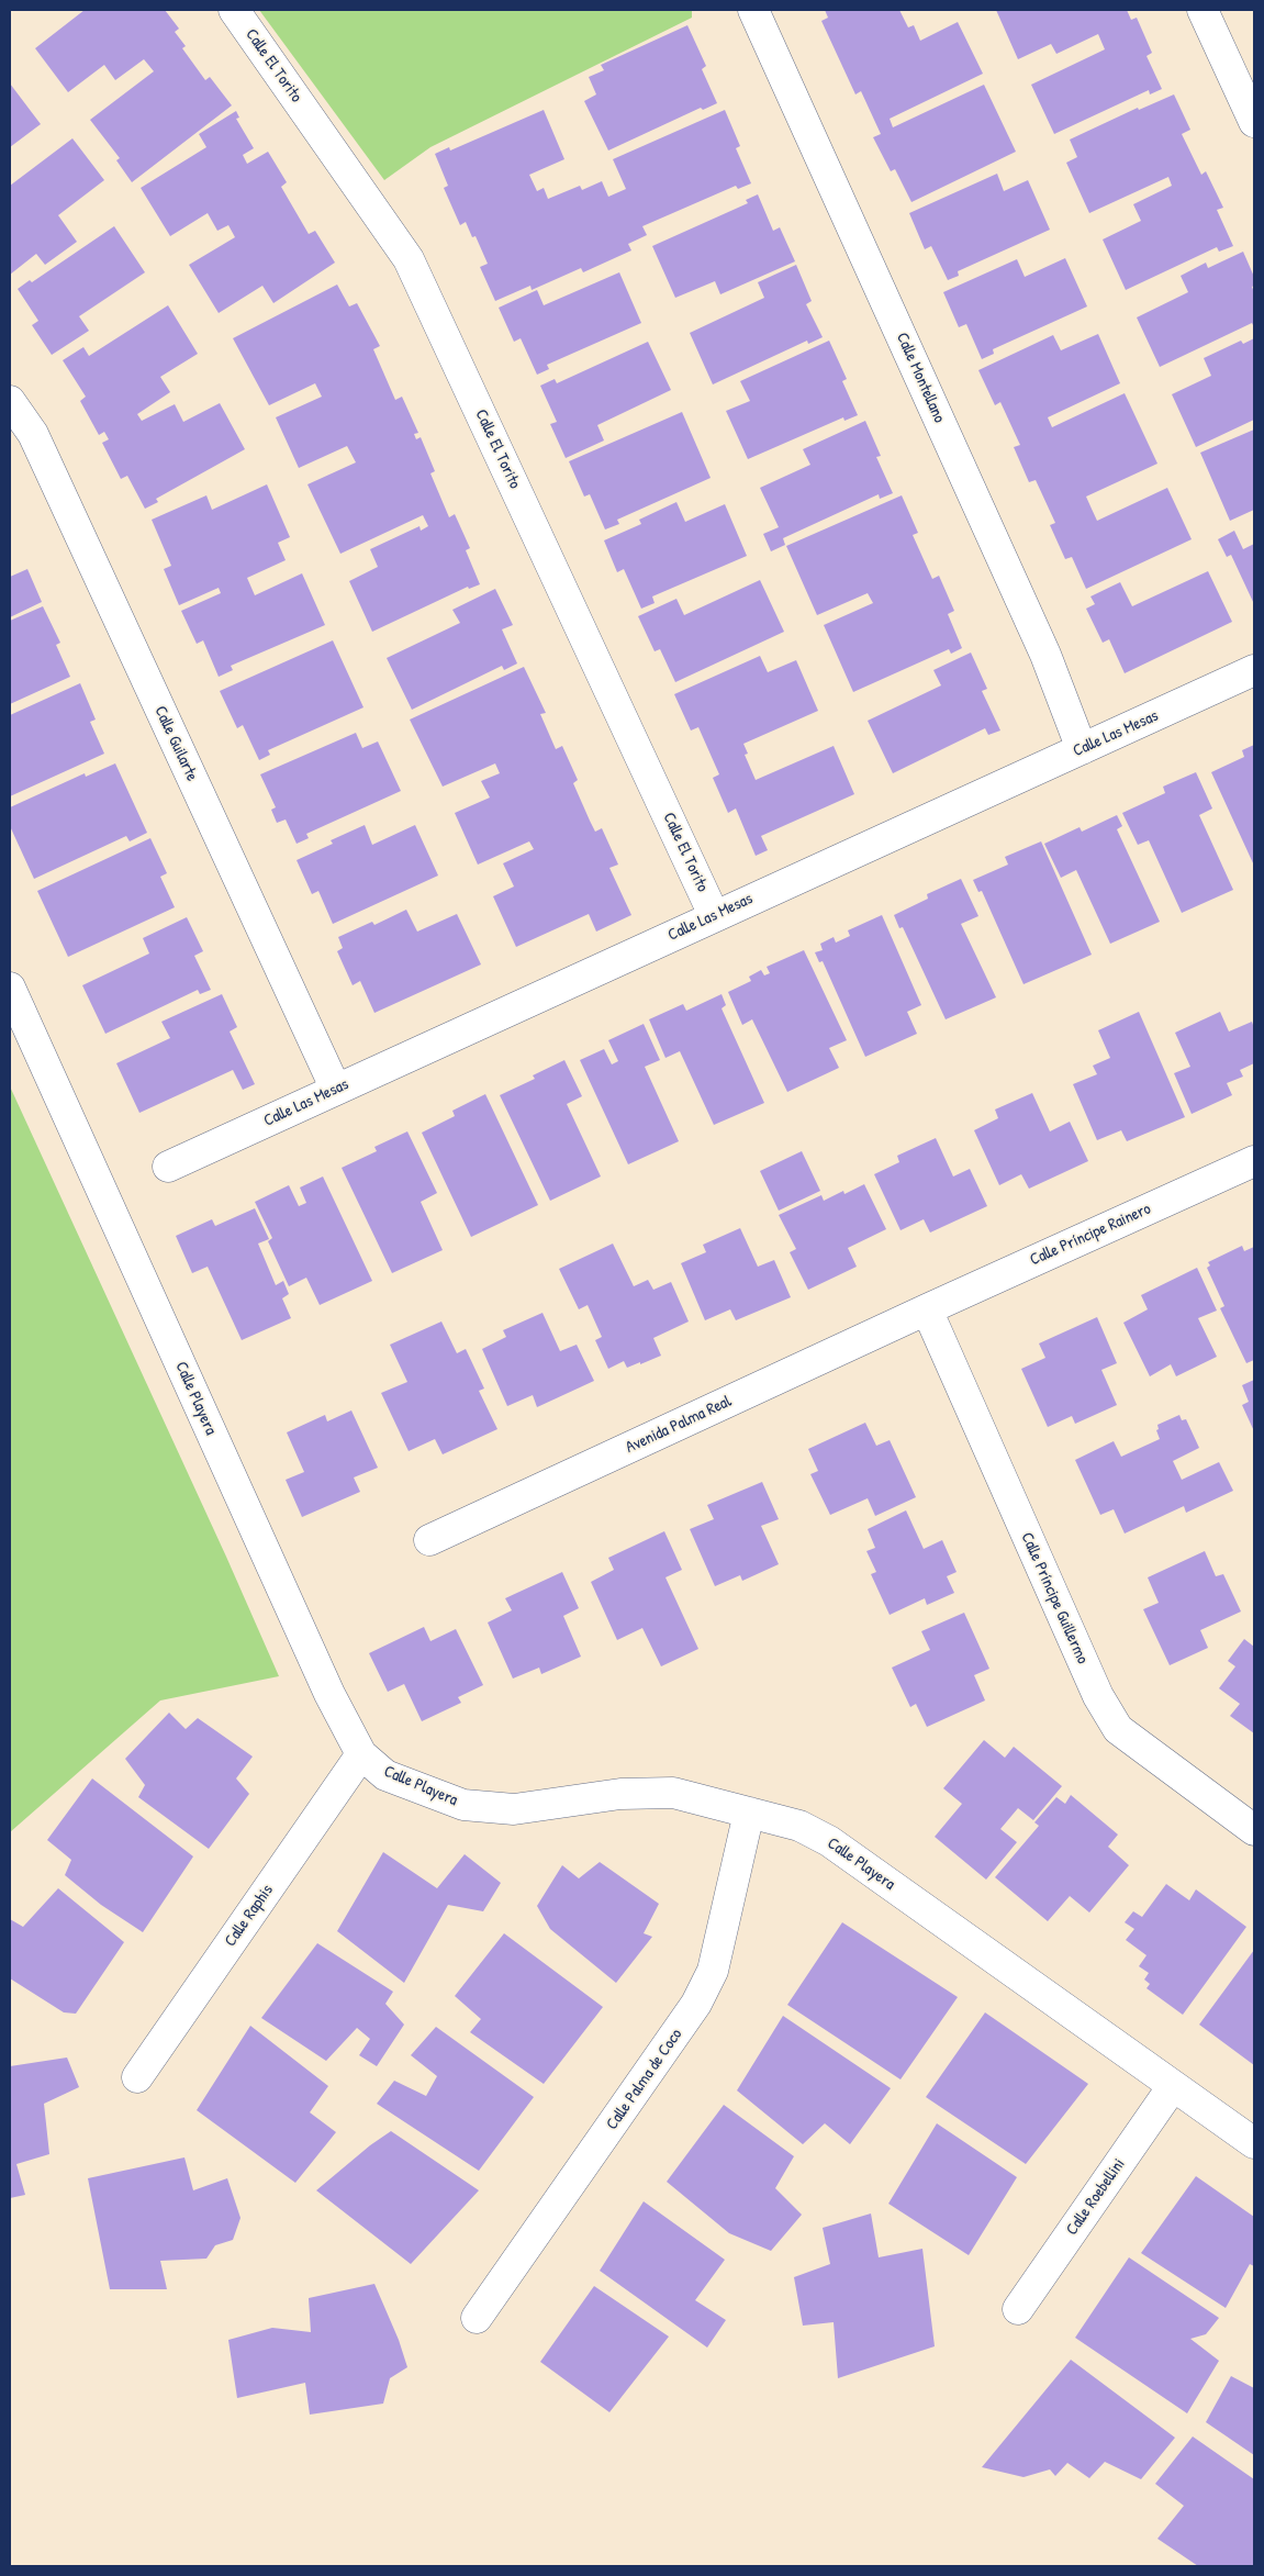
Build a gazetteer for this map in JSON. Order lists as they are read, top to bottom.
{
  "streets": {
    "street": [
      "Calle El Torito",
      "Calle Montellano",
      "Calle Las Mesas",
      "Calle Guilarte",
      "Calle Príncipe Rainero",
      "Calle Playera",
      "Avenida Palma Real",
      "Calle Príncipe Guillermo",
      "Calle Raphis",
      "Calle Palma de Coco",
      "Calle Roebellini"
    ]
  },
  "crossings": [
    ["Calle El Torito", "Calle Las Mesas"],
    ["Calle Montellano", "Calle Las Mesas"],
    ["Calle Las Mesas", "Calle Guilarte"],
    ["Calle Príncipe Rainero", "Avenida Palma Real"],
    ["Calle Príncipe Rainero", "Calle Príncipe Guillermo"],
    ["Calle Playera", "Calle Raphis"],
    ["Calle Playera", "Calle Palma de Coco"],
    ["Calle Playera", "Calle Roebellini"],
    ["Avenida Palma Real", "Calle Príncipe Guillermo"]
  ]
}
